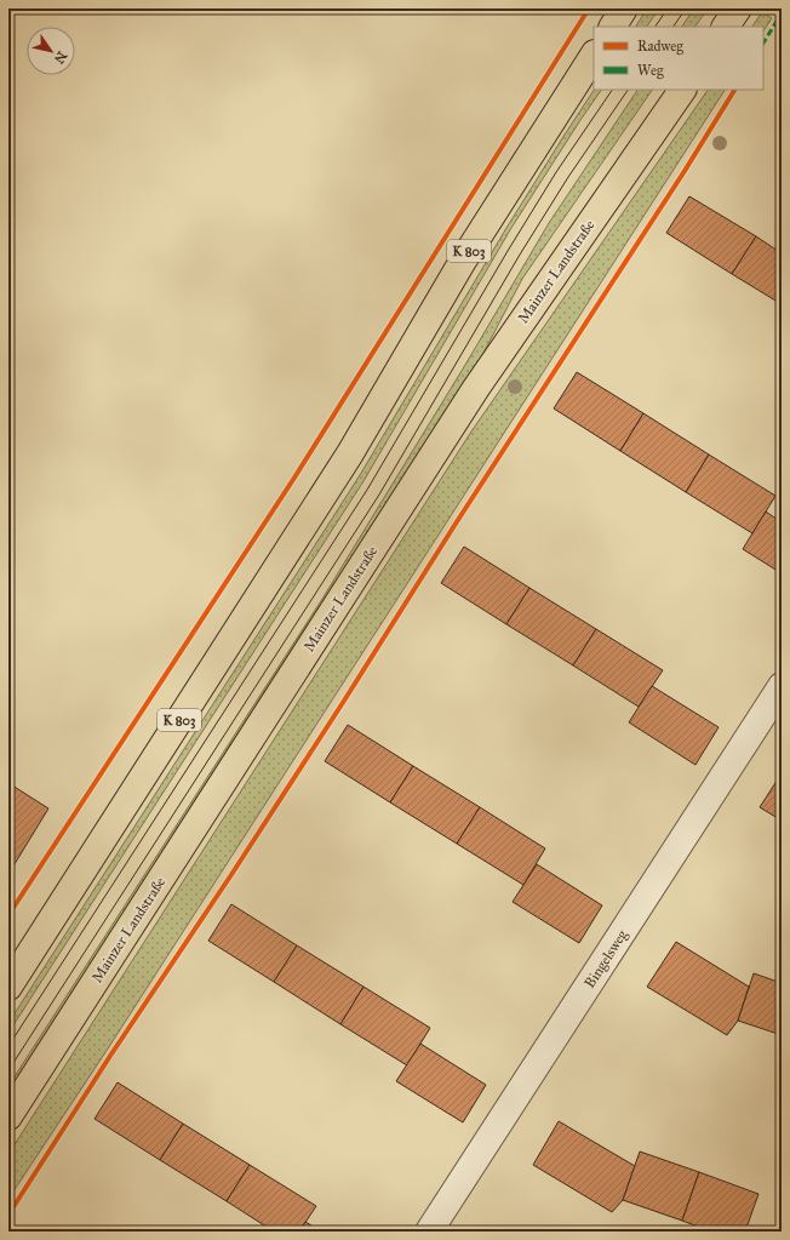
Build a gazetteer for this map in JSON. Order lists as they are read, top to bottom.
{
  "streets": {
    "main road": ["K 803", "Mainzer Landstraße"],
    "street": ["Bingelsweg"]
  },
  "legend": ["Radweg", "Weg"],
  "north": "bottom right"
}
